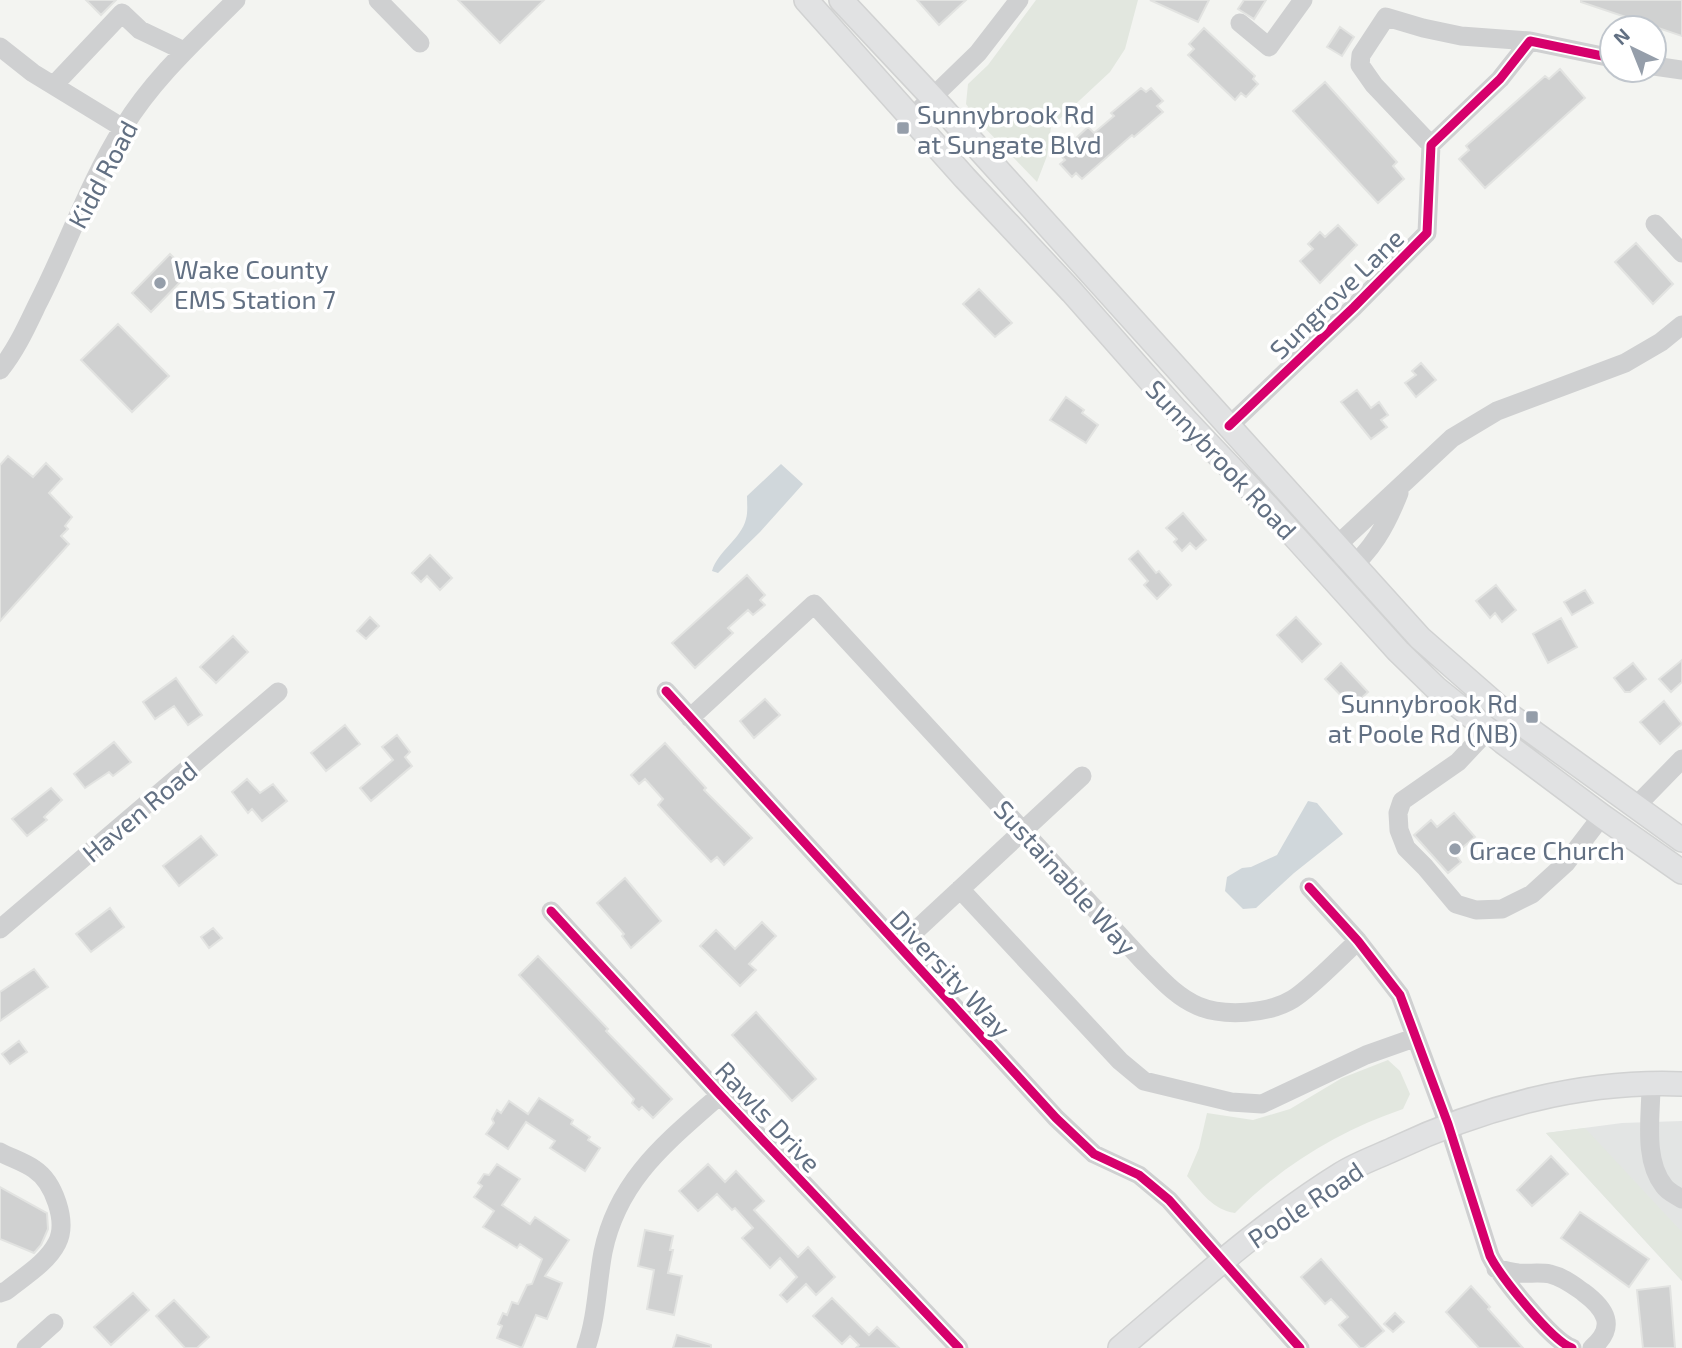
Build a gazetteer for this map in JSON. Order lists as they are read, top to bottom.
{
  "streets": {
    "main road": ["Sunnybrook Road", "Poole Road"],
    "street": [
      "Kidd Road",
      "Sungrove Lane",
      "Haven Road",
      "Sustainable Way",
      "Diversity Way",
      "Rawls Drive"
    ]
  },
  "crossings": [
    ["Sungrove Lane", "Sunnybrook Road"],
    ["Sustainable Way", "Diversity Way"],
    ["Diversity Way", "Poole Road"]
  ],
  "places": {
    "transit": ["Sunnybrook Rd at Sungate Blvd", "Sunnybrook Rd at Poole Rd (NB)"],
    "other": ["Wake County EMS Station 7", "Grace Church"]
  },
  "north": "top left"
}
